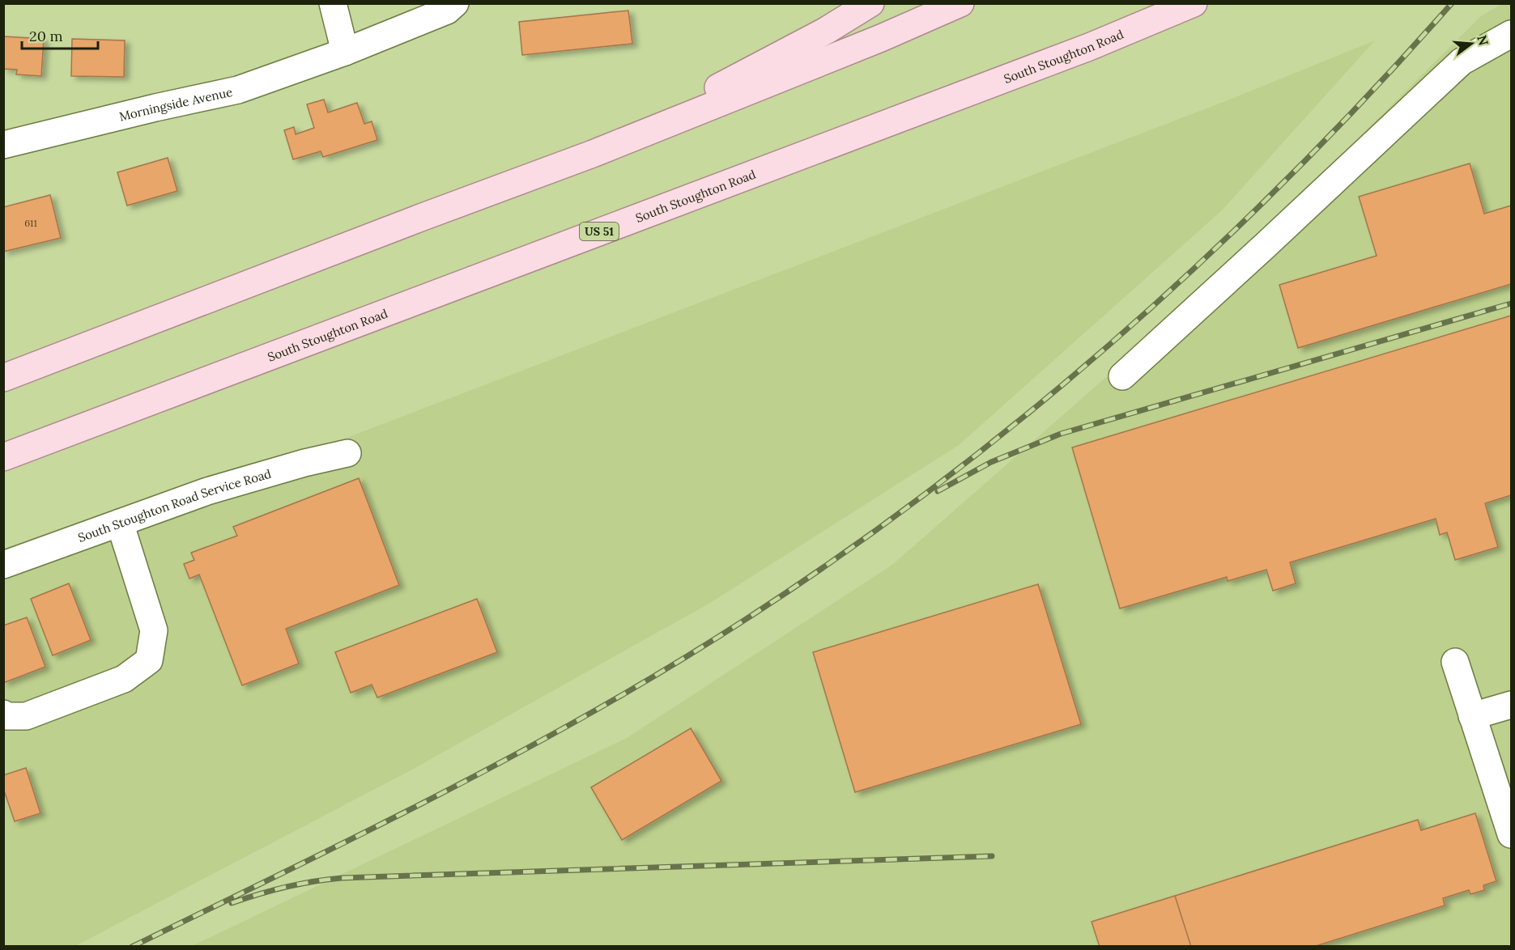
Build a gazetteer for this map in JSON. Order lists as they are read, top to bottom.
{
  "streets": {
    "main road": ["South Stoughton Road", "US 51"],
    "street": ["Morningside Avenue", "South Stoughton Road Service Road"]
  },
  "house_numbers": ["611"],
  "scale_bar": "20 m",
  "north": "right"
}
